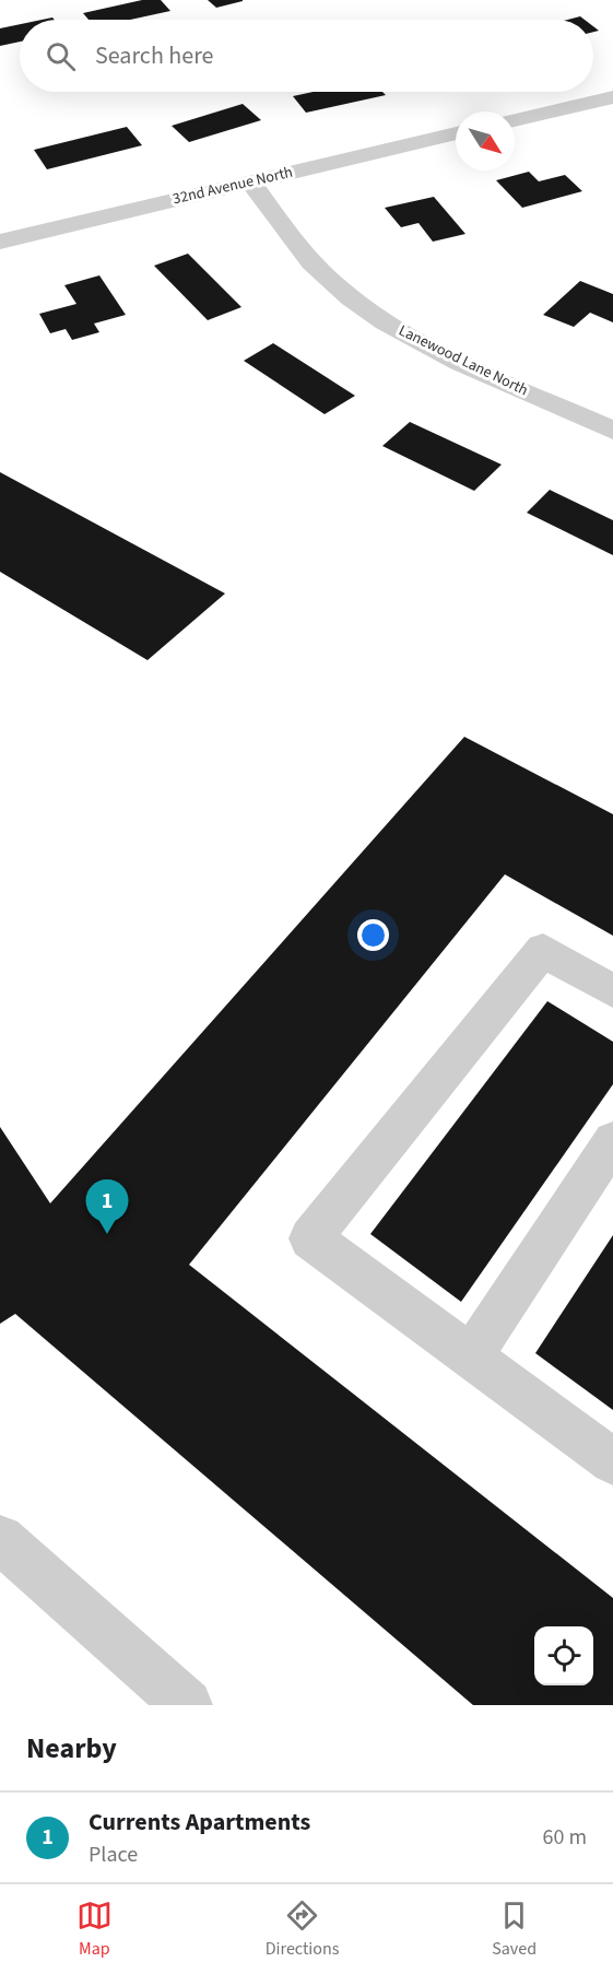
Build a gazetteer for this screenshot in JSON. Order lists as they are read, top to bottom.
{
  "streets": {
    "street": ["32nd Avenue North", "Lanewood Lane North"]
  },
  "crossings": [
    ["32nd Avenue North", "Lanewood Lane North"]
  ],
  "north": "bottom right",
  "page": {
    "search": "Search here",
    "pins": "1",
    "heading": "Nearby",
    "list": [
      {
        "mark": "1",
        "name": "Currents Apartments",
        "note": "Place",
        "value": "60 m"
      }
    ],
    "nav": ["Map", "Directions", "Saved"]
  }
}
